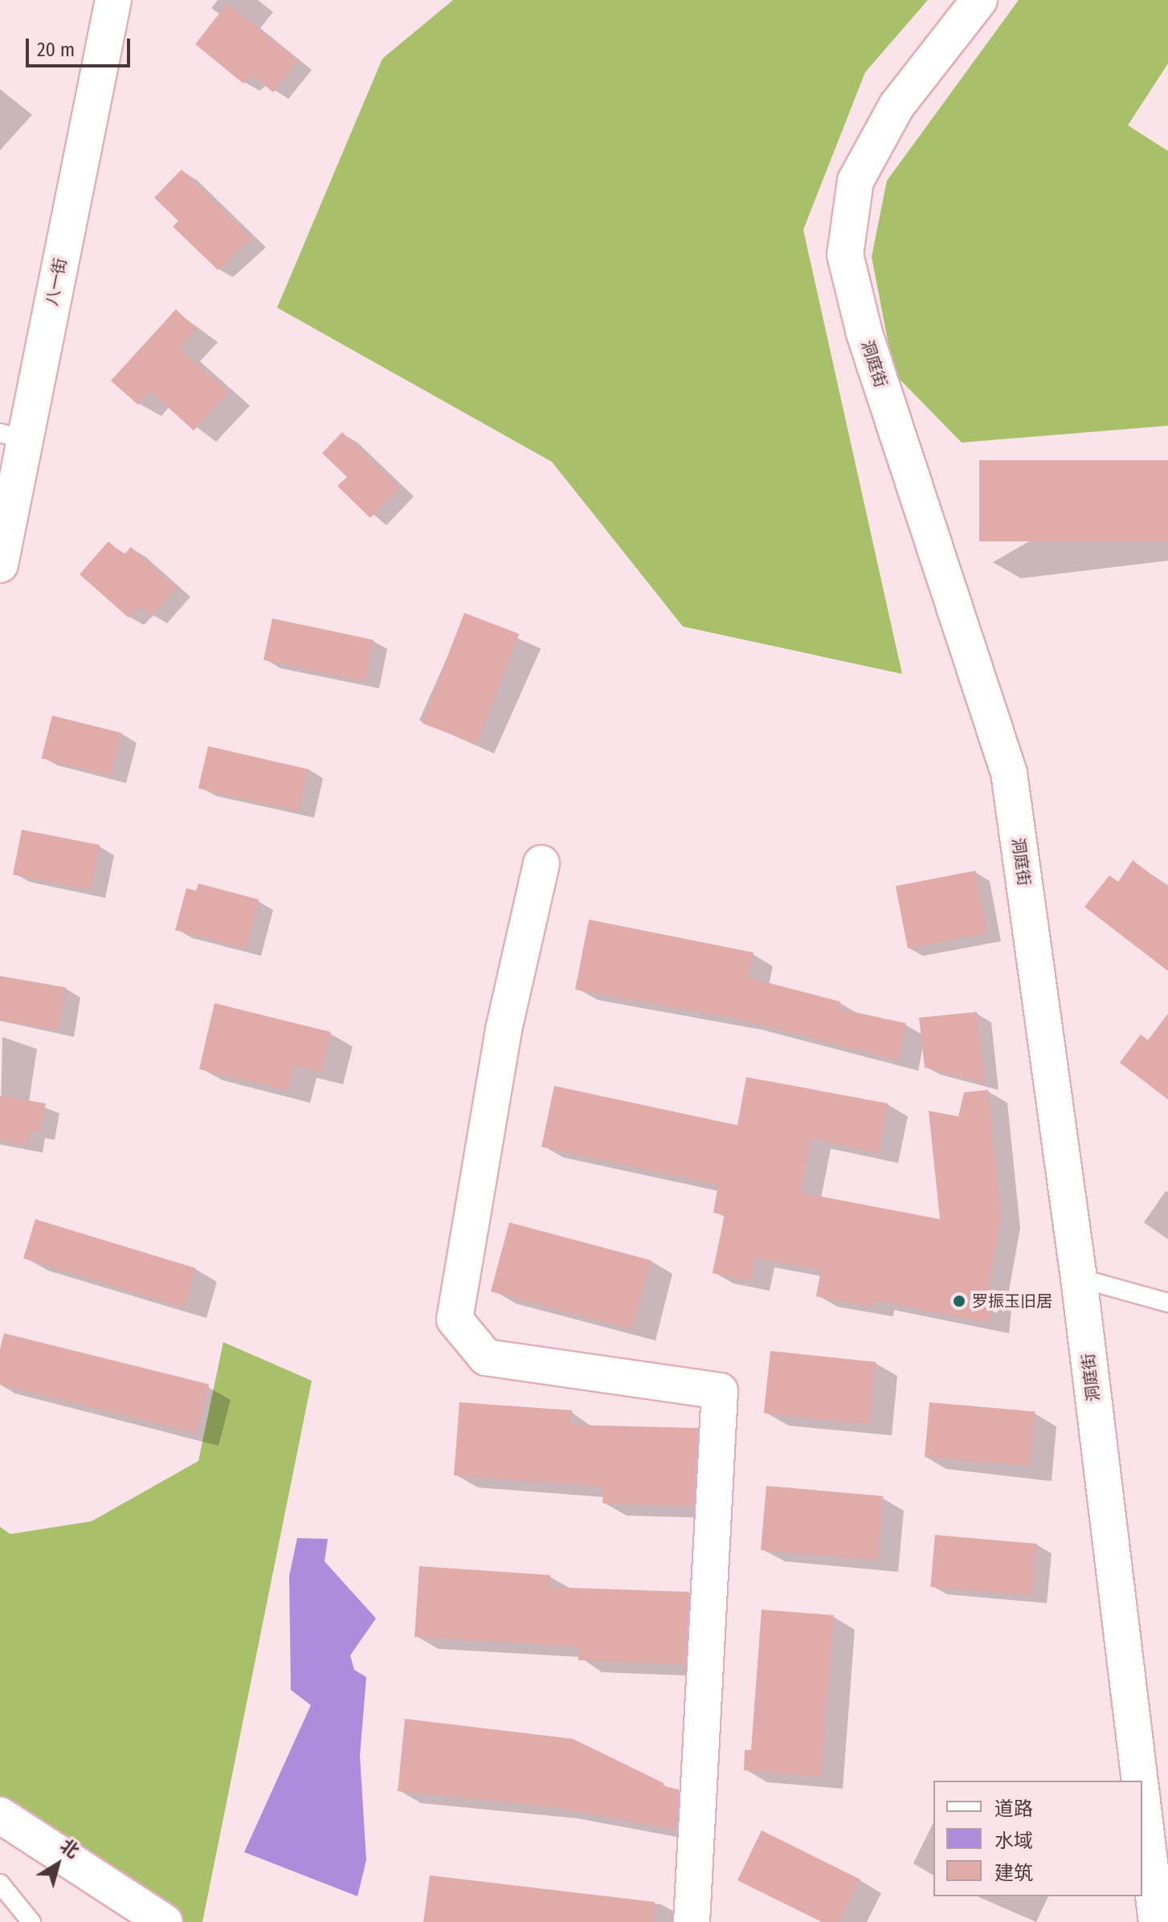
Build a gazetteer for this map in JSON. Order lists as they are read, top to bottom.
{
  "streets": {
    "street": ["八一街", "洞庭街"]
  },
  "places": ["罗振玉旧居"],
  "legend": ["道路", "水域", "建筑"],
  "scale_bar": "20 m",
  "north": "top right"
}
